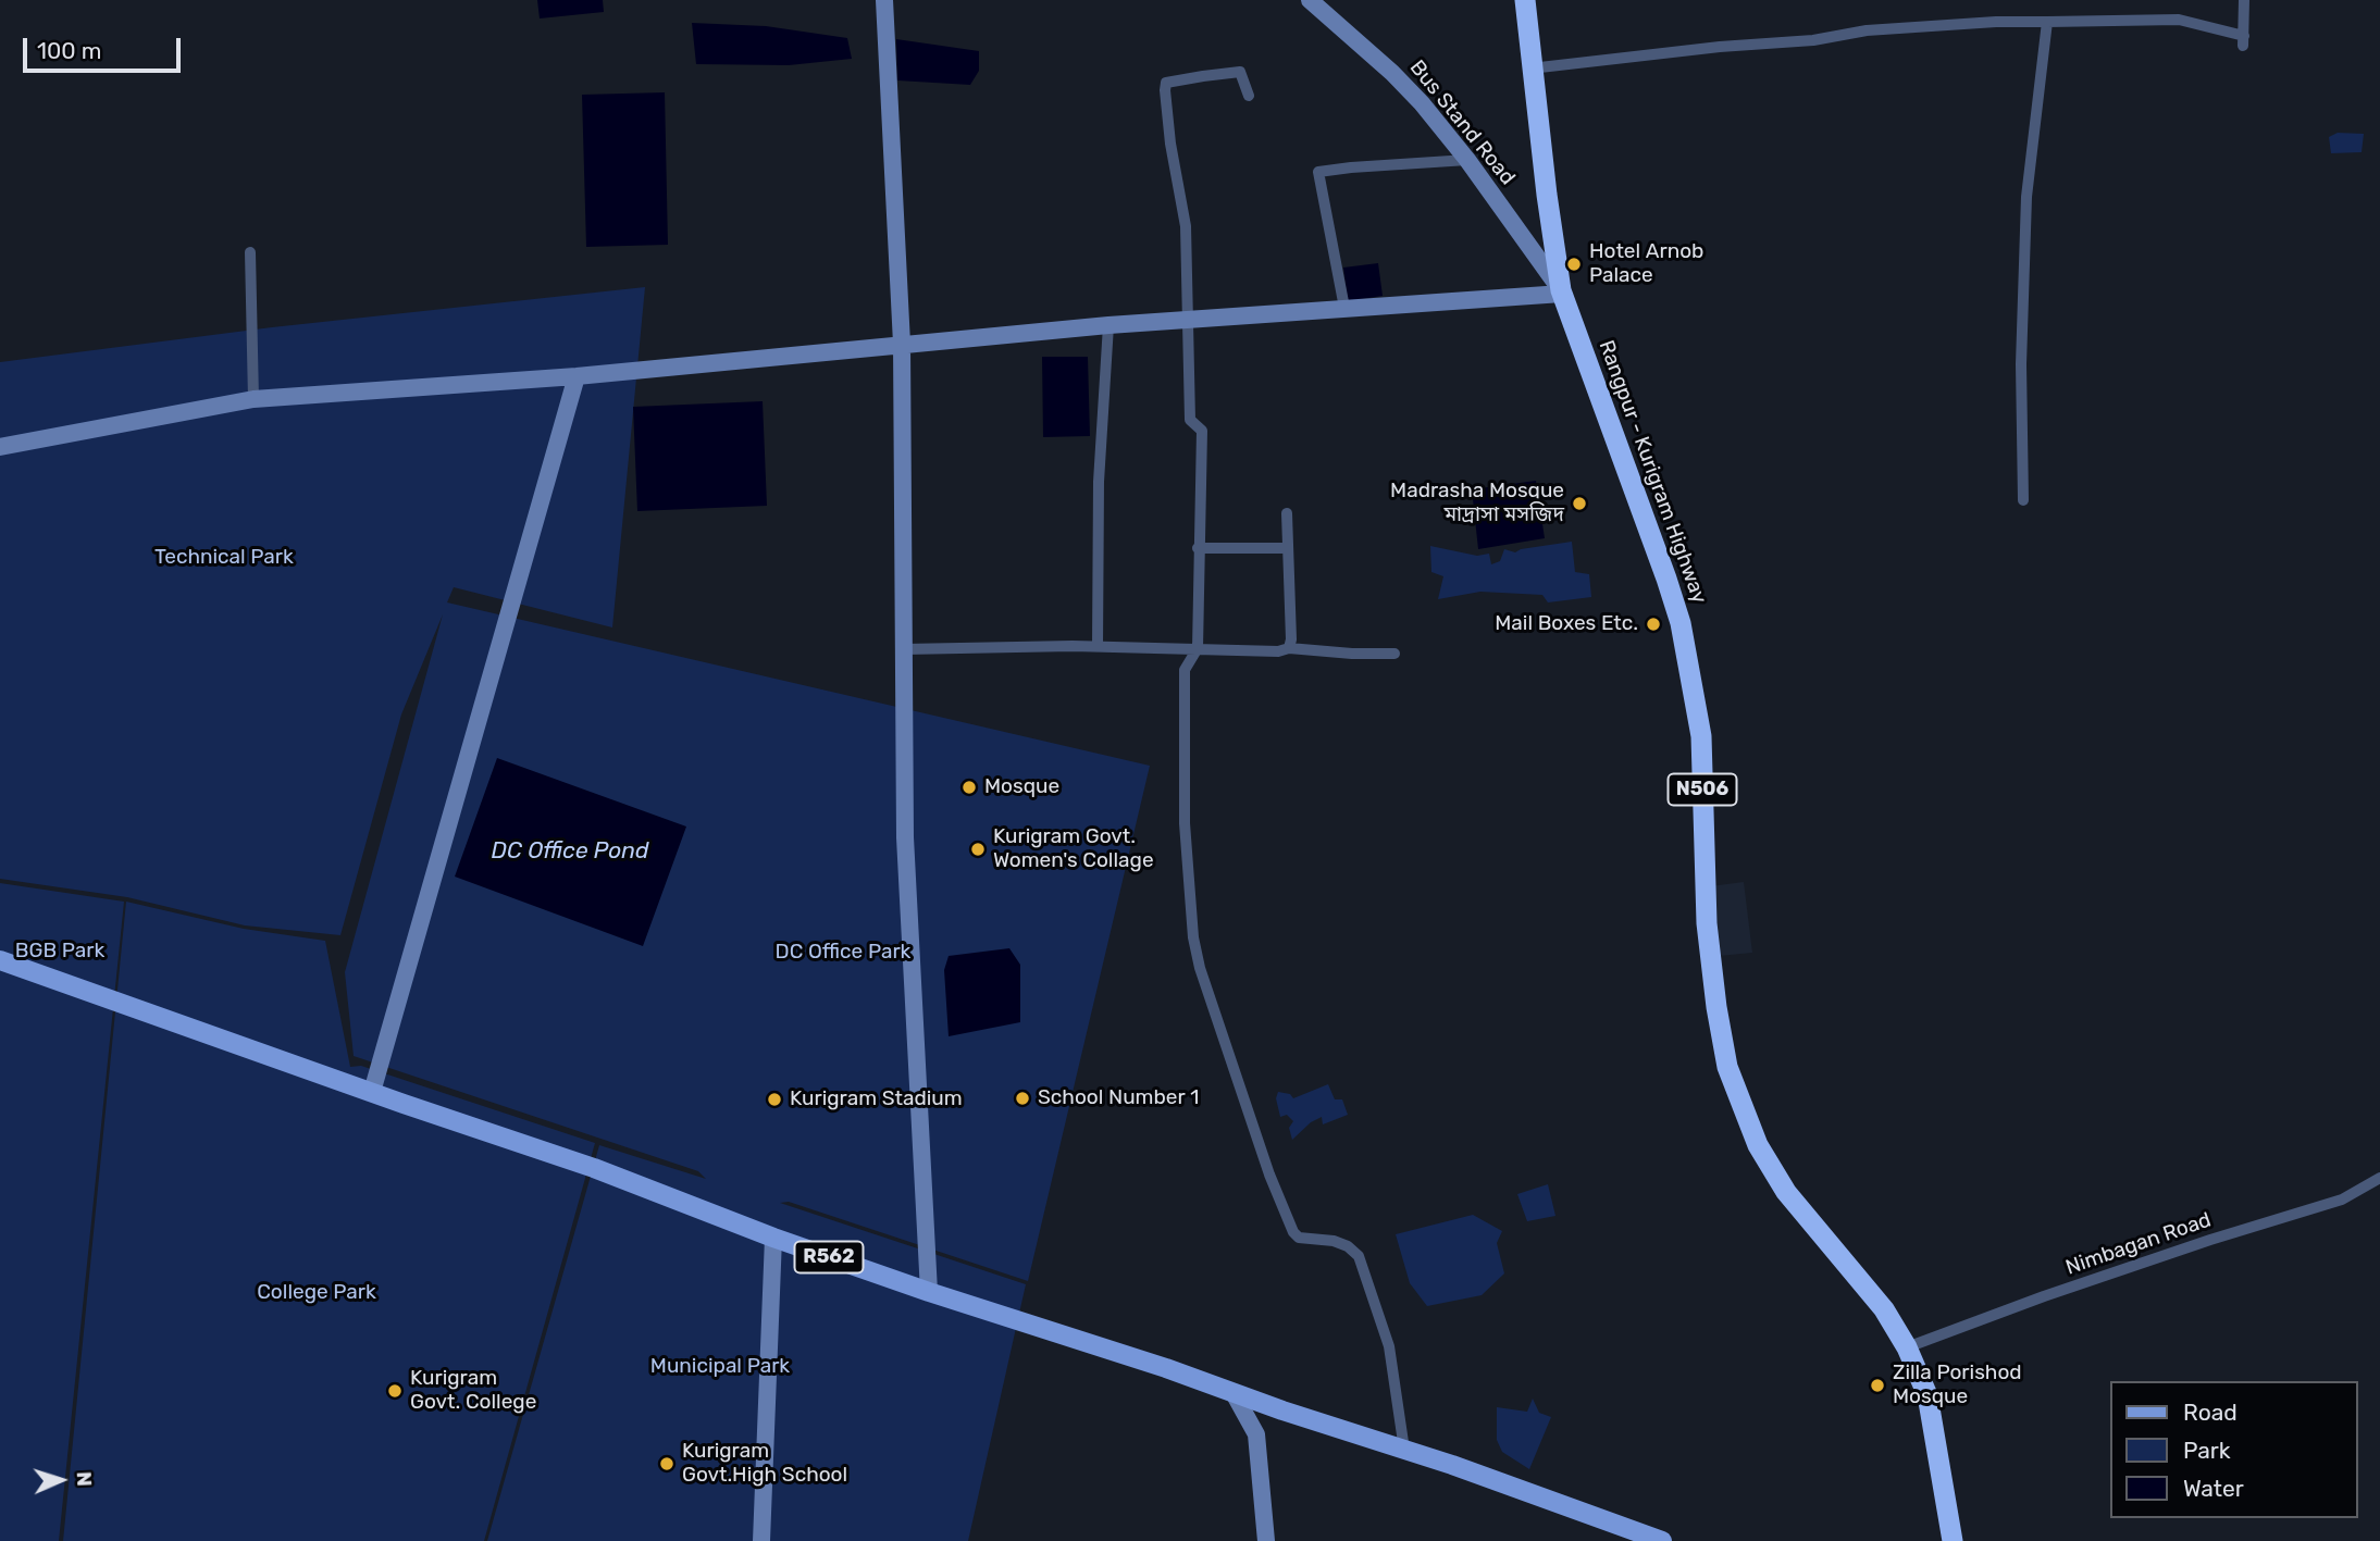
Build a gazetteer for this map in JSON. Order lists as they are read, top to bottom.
{
  "streets": {
    "highway": ["Rangpur - Kurigram Highway", "N506"],
    "main road": ["R562"],
    "street": ["Bus Stand Road", "Nimbagan Road"]
  },
  "crossings": [
    ["Bus Stand Road", "Rangpur - Kurigram Highway"],
    ["Rangpur - Kurigram Highway", "Nimbagan Road"]
  ],
  "water": ["DC Office Pond"],
  "parks": [
    "Technical Park",
    "BGB Park",
    "DC Office Park",
    "College Park",
    "Municipal Park"
  ],
  "places": [
    "Hotel Arnob Palace",
    "Madrasha Mosque মাদ্রাসা মসজিদ",
    "Mail Boxes Etc.",
    "Mosque",
    "Kurigram Govt. Women's Collage",
    "School Number 1",
    "Kurigram Stadium",
    "Zilla Porishod Mosque",
    "Kurigram Govt. College",
    "Kurigram Govt.High School"
  ],
  "legend": ["Road", "Park", "Water"],
  "scale_bar": "100 m",
  "north": "right"
}
